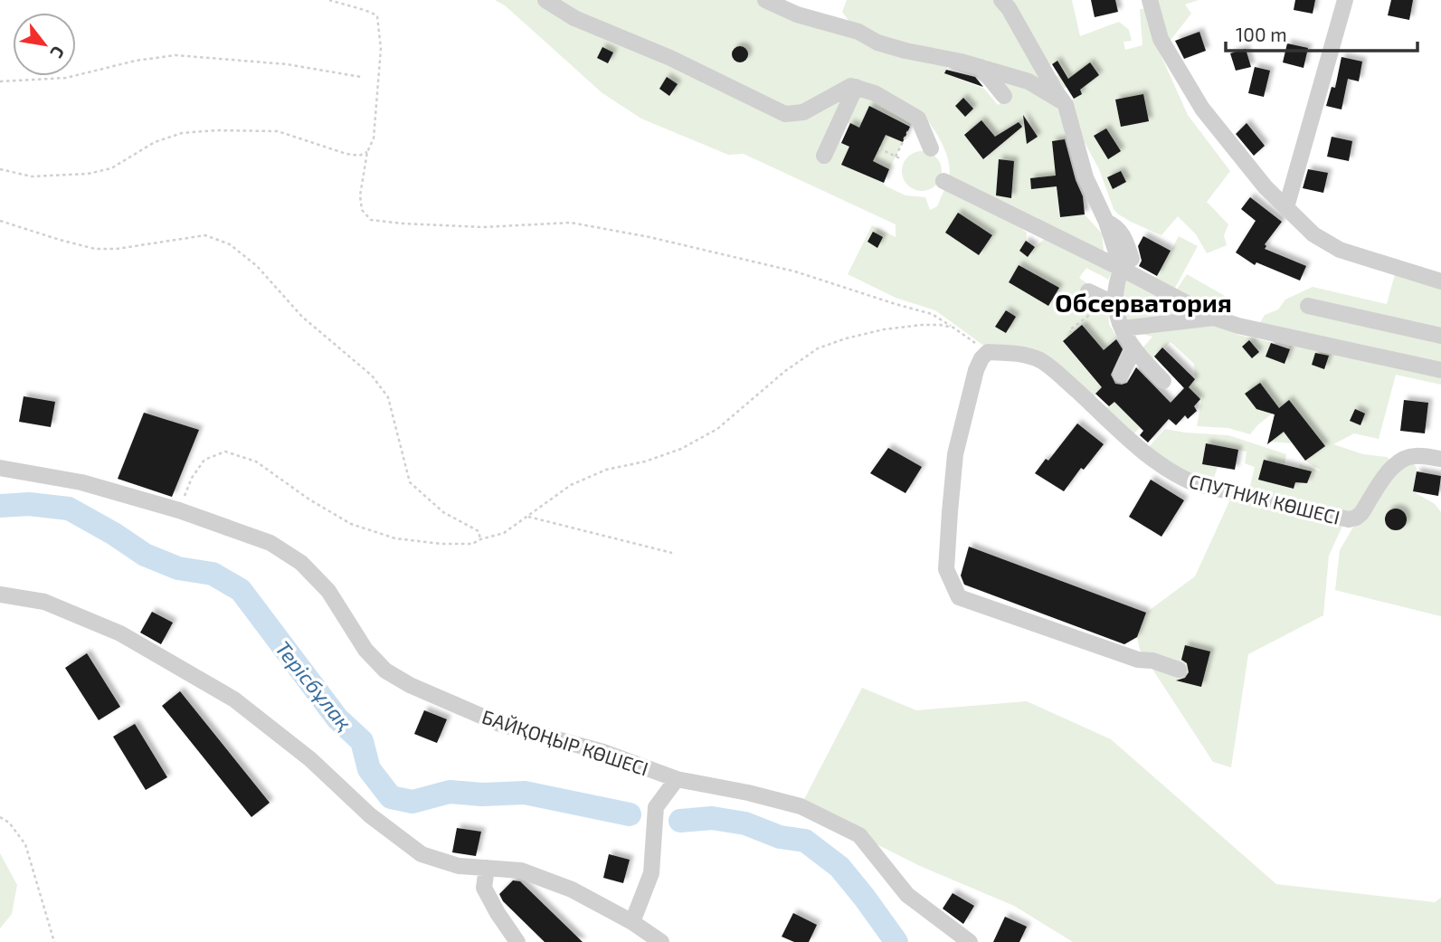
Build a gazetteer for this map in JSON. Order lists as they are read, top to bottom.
{
  "streets": {
    "street": ["СПУТНИК КӨШЕСІ", "БАЙҚОҢЫР КӨШЕСІ"]
  },
  "districts": ["Обсерватория"],
  "water": ["Терісбұлақ"],
  "scale_bar": "100 m",
  "north": "bottom right"
}
